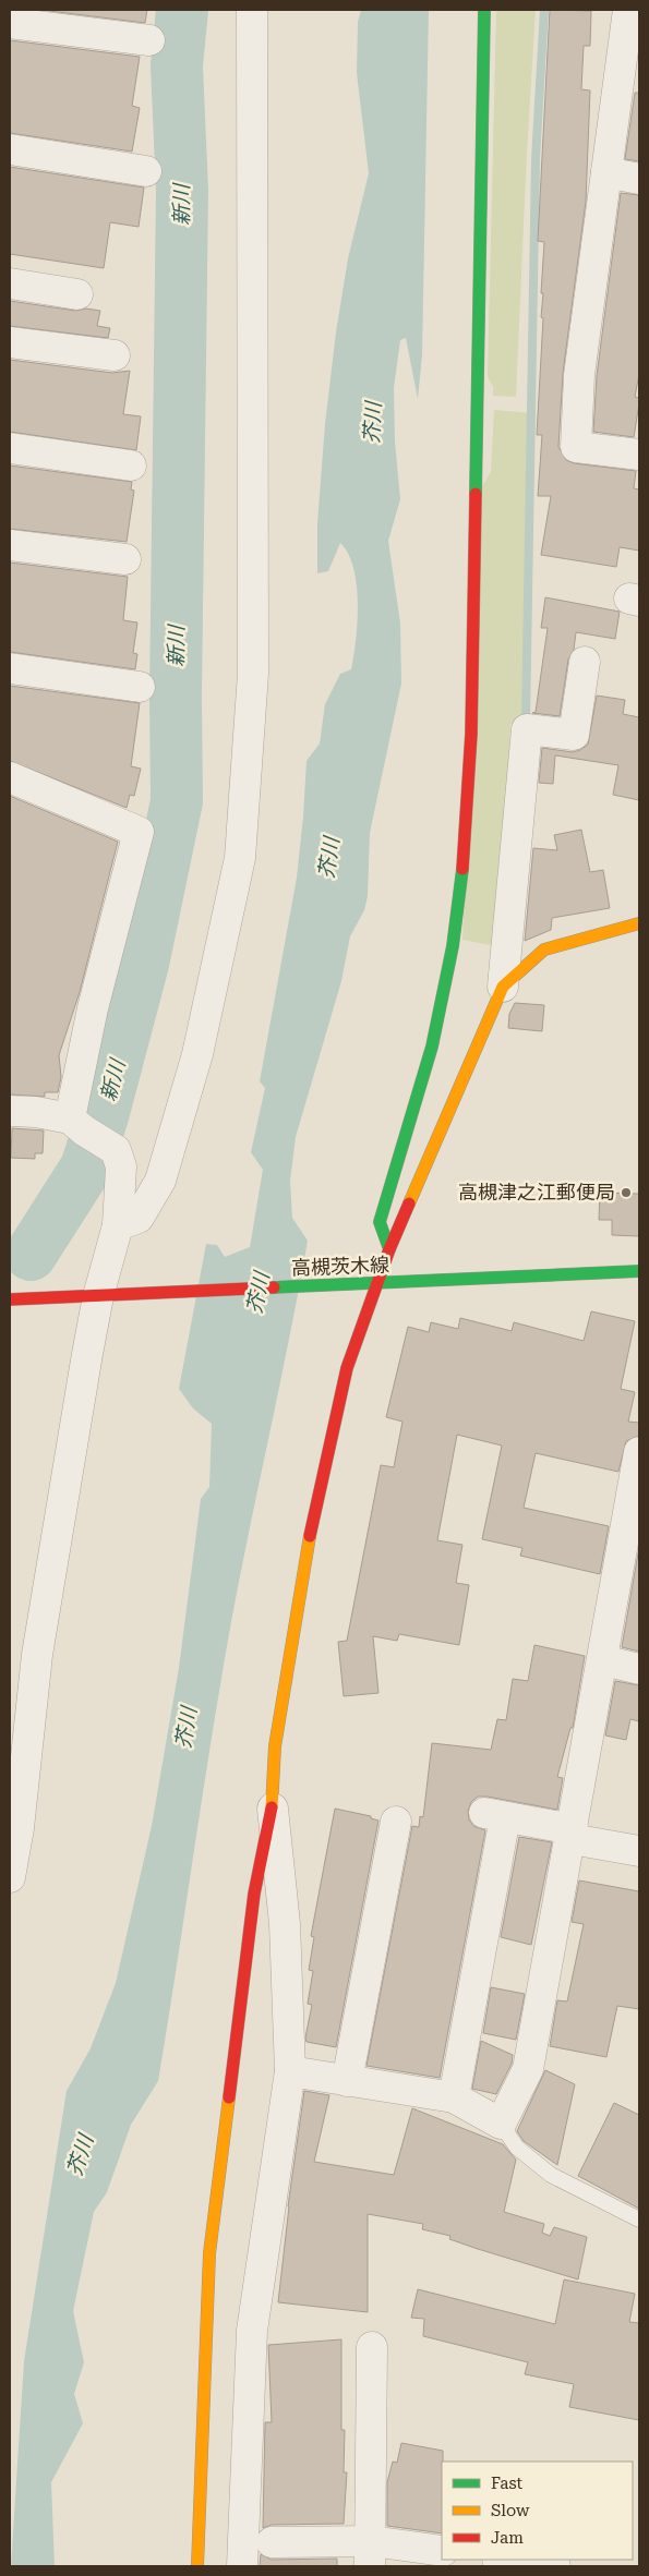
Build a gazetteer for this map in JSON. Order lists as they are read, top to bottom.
{
  "streets": {
    "street": ["高槻茨木線"]
  },
  "water": ["新川", "芥川"],
  "places": ["高槻津之江郵便局"],
  "legend": ["Fast", "Slow", "Jam"]
}
